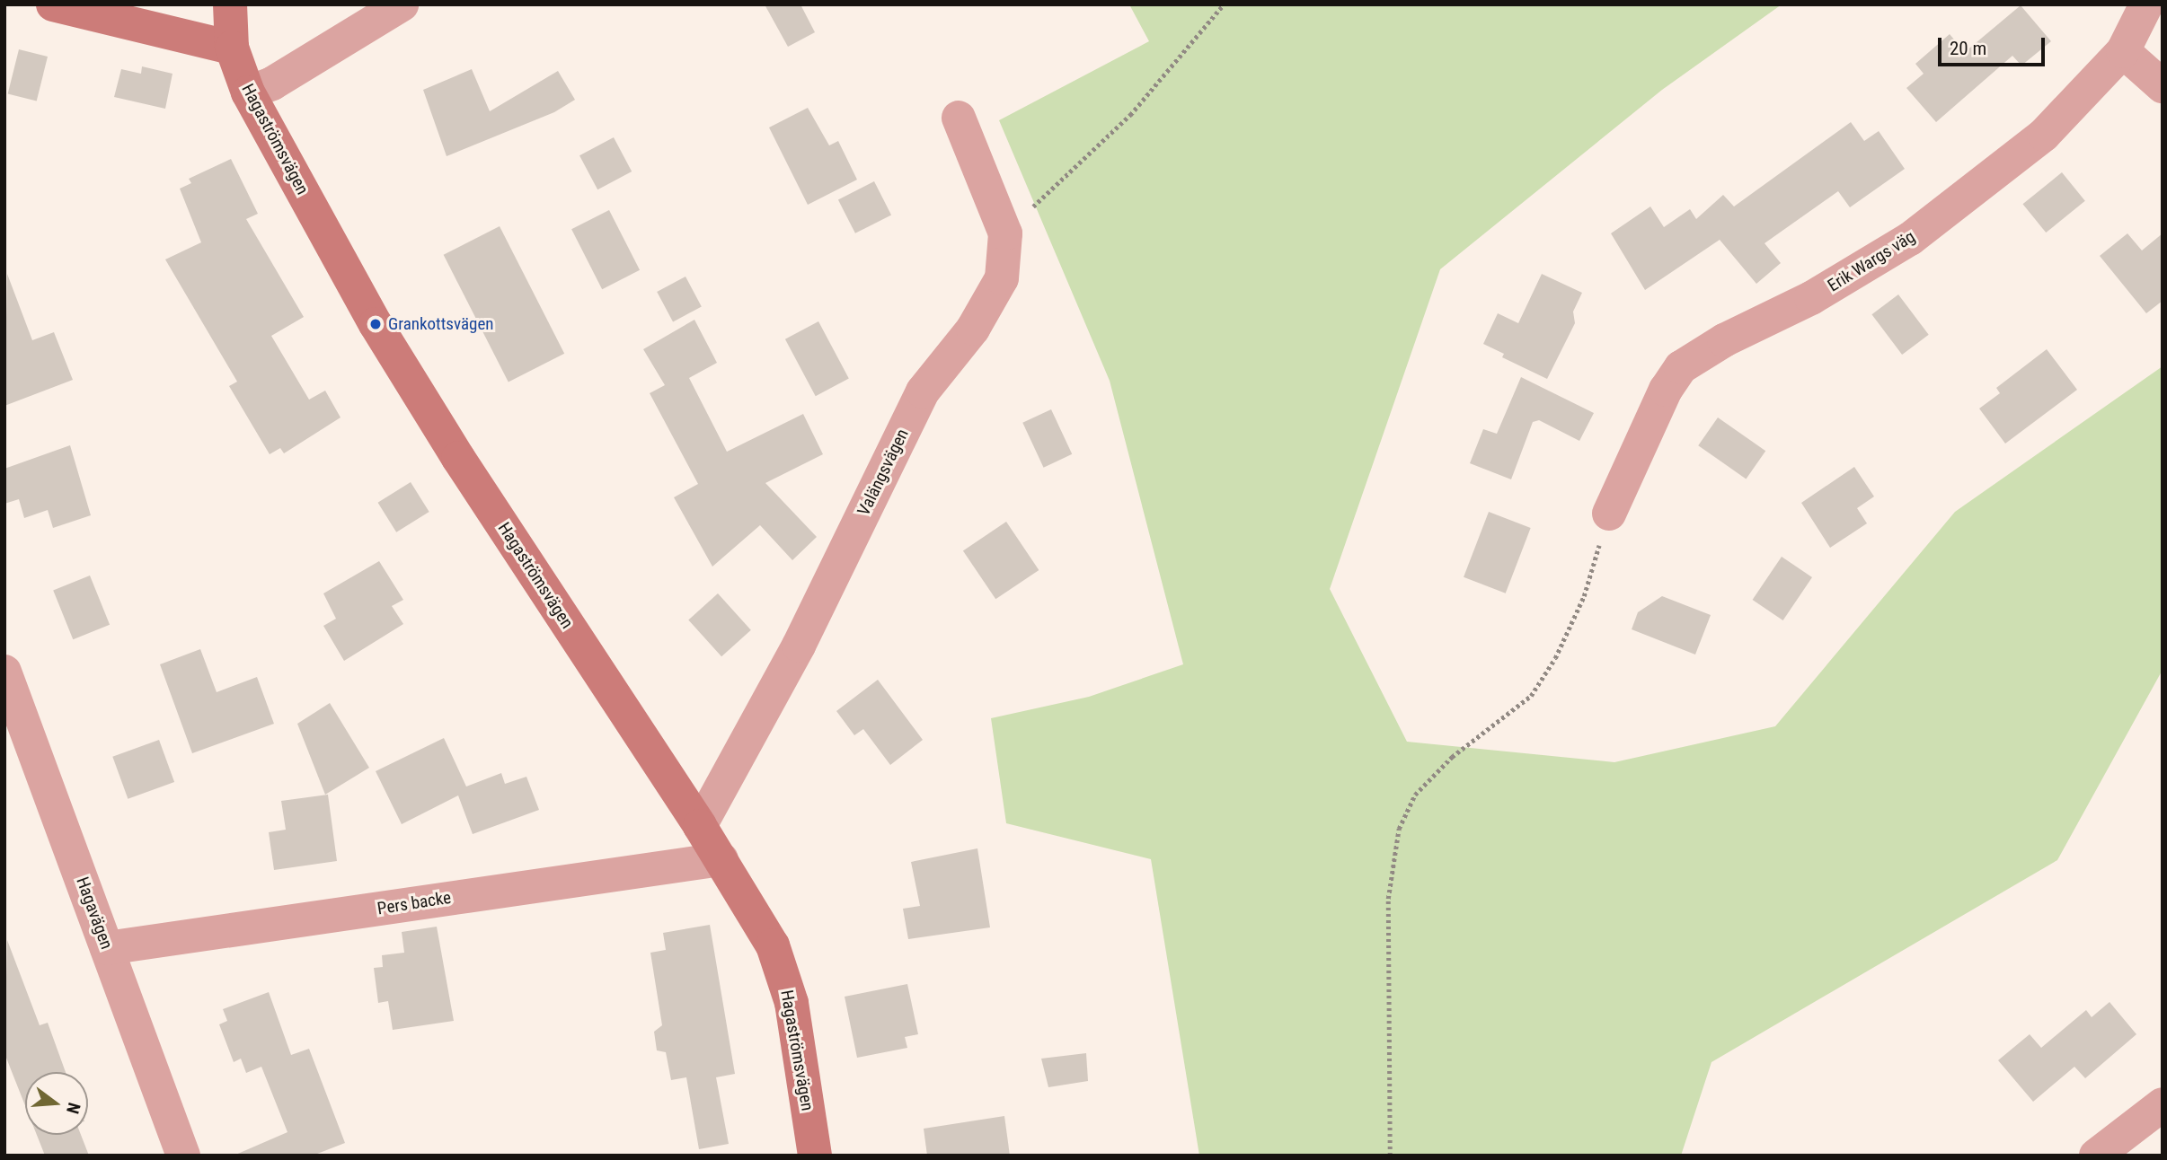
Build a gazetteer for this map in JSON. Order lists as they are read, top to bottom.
{
  "streets": {
    "street": [
      "Hagaströmsvägen",
      "Erik Wargs väg",
      "Valängsvägen",
      "Pers backe",
      "Hagavägen"
    ]
  },
  "crossings": [
    ["Hagaströmsvägen", "Valängsvägen"],
    ["Hagaströmsvägen", "Pers backe"],
    ["Pers backe", "Hagavägen"]
  ],
  "places": ["Grankottsvägen"],
  "scale_bar": "20 m",
  "north": "right"
}
